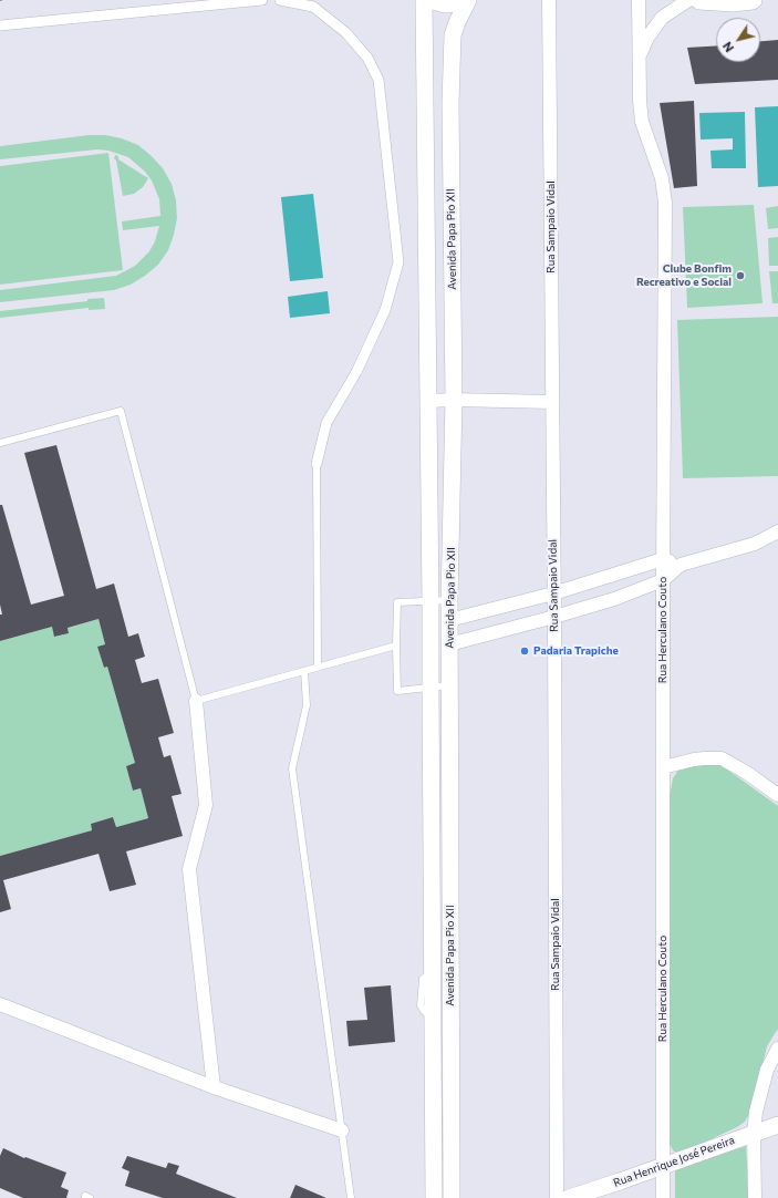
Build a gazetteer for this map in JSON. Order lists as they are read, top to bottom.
{
  "streets": {
    "street": [
      "Rua Sampaio Vidal",
      "Avenida Papa Pio XII",
      "Rua Herculano Couto",
      "Rua Henrique José Pereira"
    ]
  },
  "crossings": [
    ["Rua Herculano Couto", "Rua Henrique José Pereira"]
  ],
  "places": ["Clube Bonfim Recreativo e Social", "Padaria Trapiche"],
  "north": "bottom left"
}
